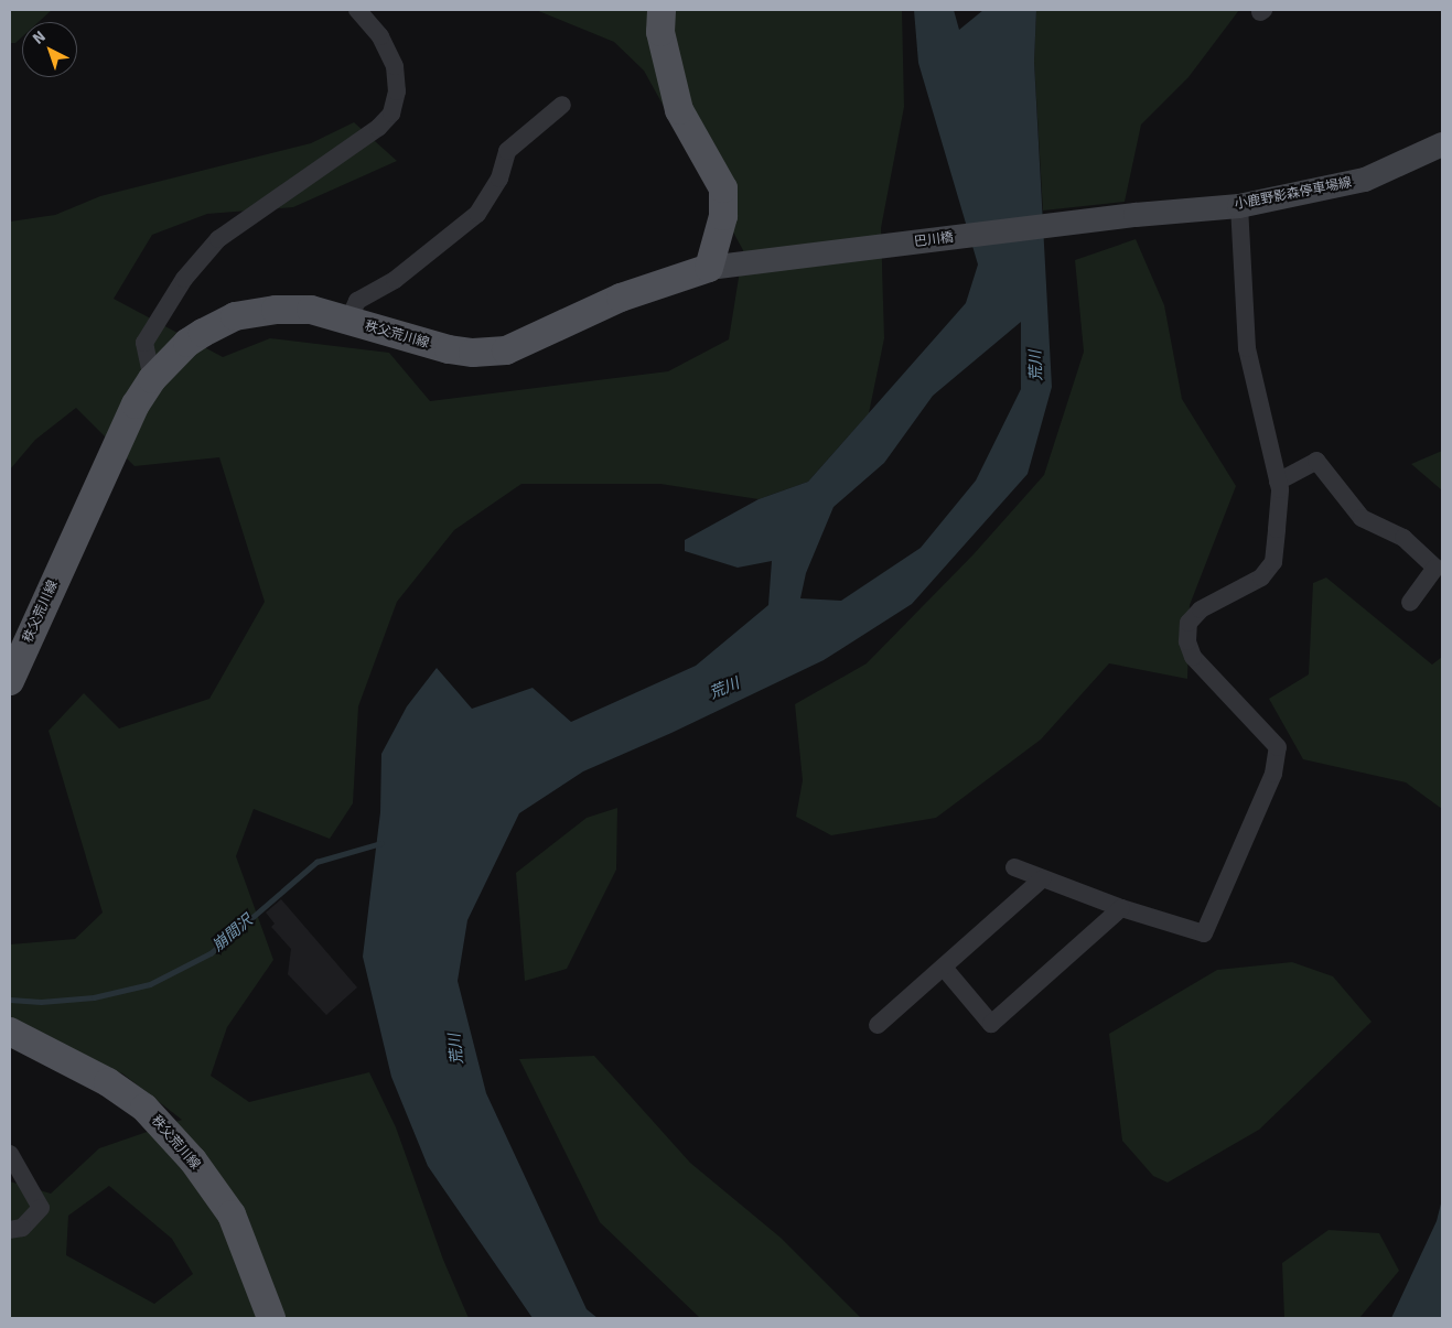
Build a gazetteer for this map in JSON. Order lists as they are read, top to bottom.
{
  "streets": {
    "main road": ["小鹿野影森停車場線", "巴川橋", "秩父荒川線"]
  },
  "crossings": [
    ["小鹿野影森停車場線", "巴川橋"],
    ["巴川橋", "秩父荒川線"]
  ],
  "water": ["荒川", "崩間沢"],
  "north": "top left"
}
